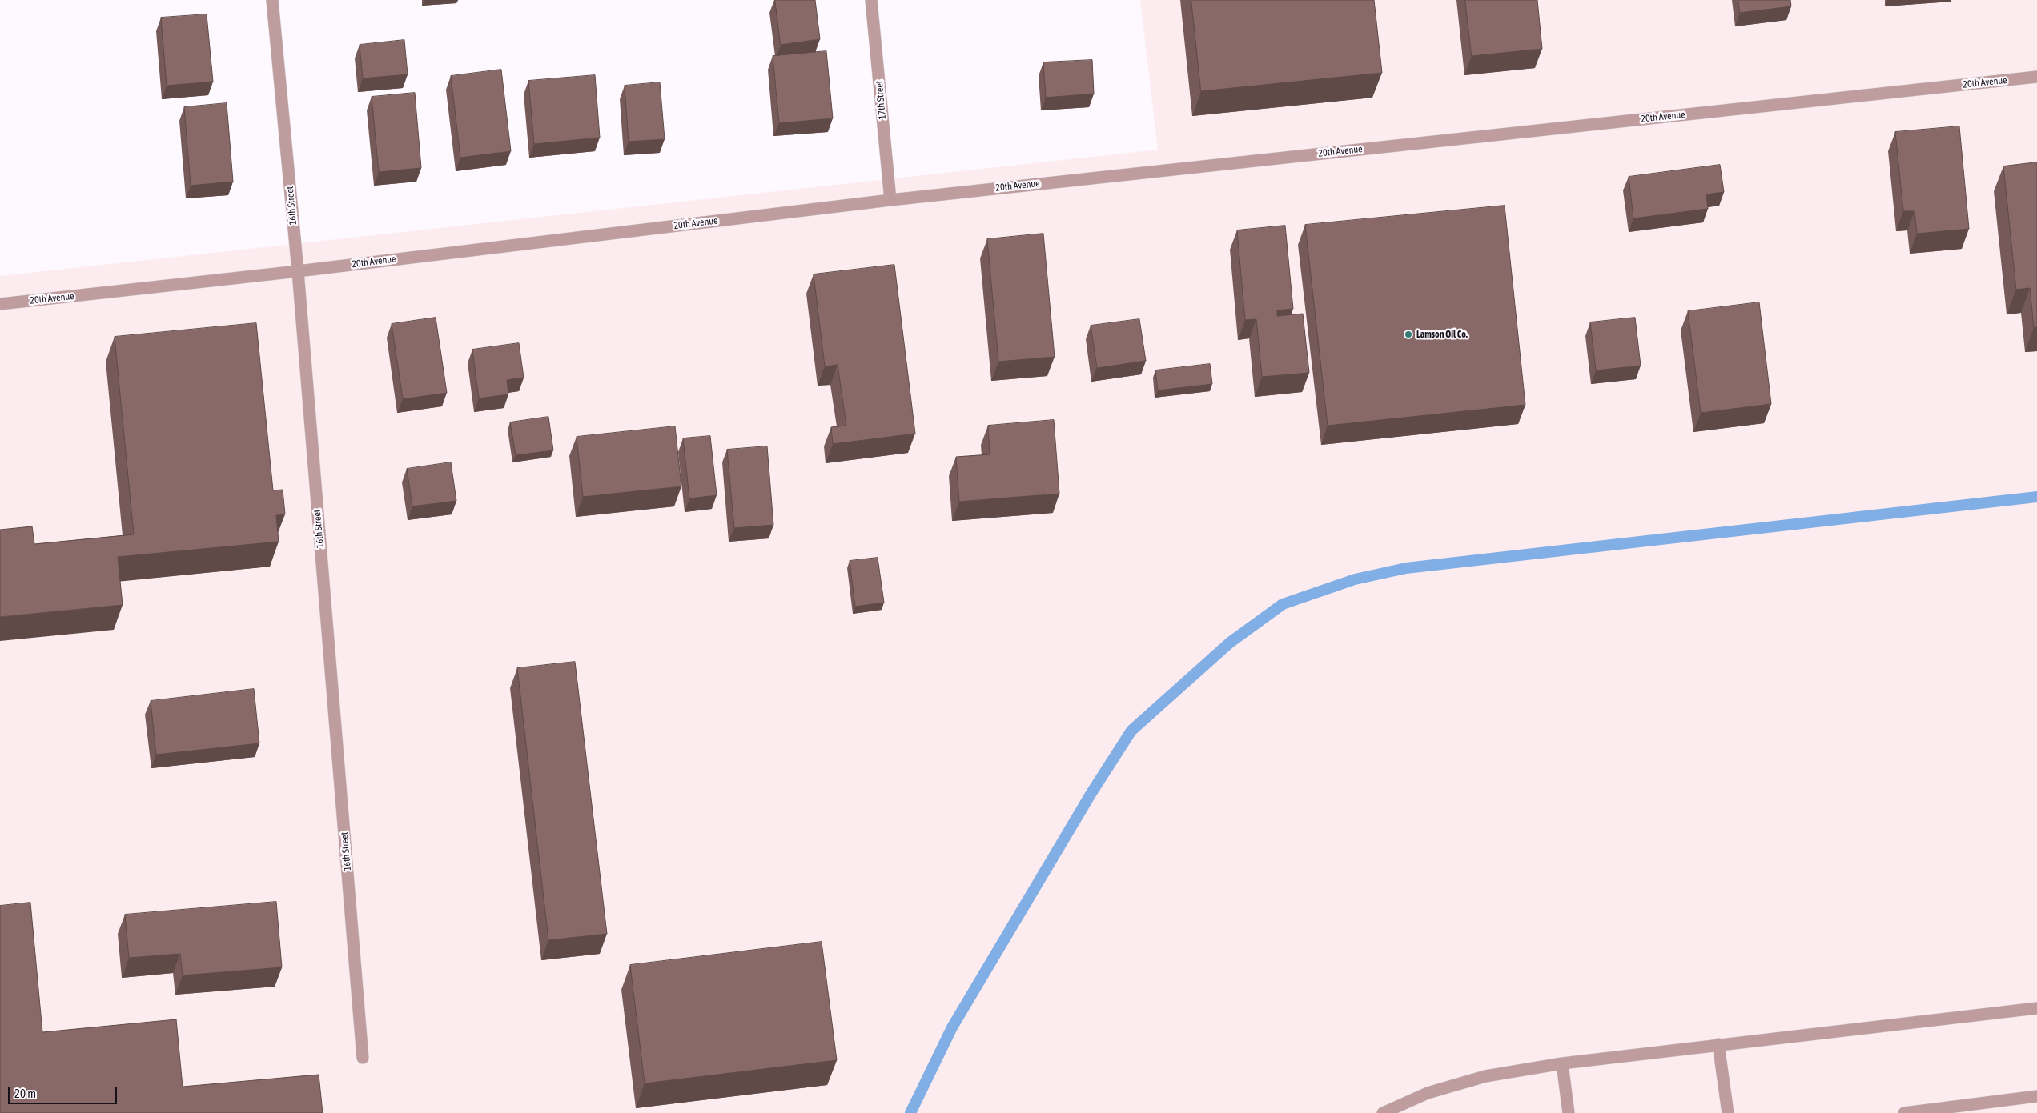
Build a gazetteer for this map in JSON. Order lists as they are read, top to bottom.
{
  "streets": {
    "street": ["20th Avenue", "17th Street", "16th Street"]
  },
  "crossings": [
    ["20th Avenue", "17th Street"],
    ["20th Avenue", "16th Street"]
  ],
  "places": ["Lamson Oil Co."],
  "scale_bar": "20 m"
}
